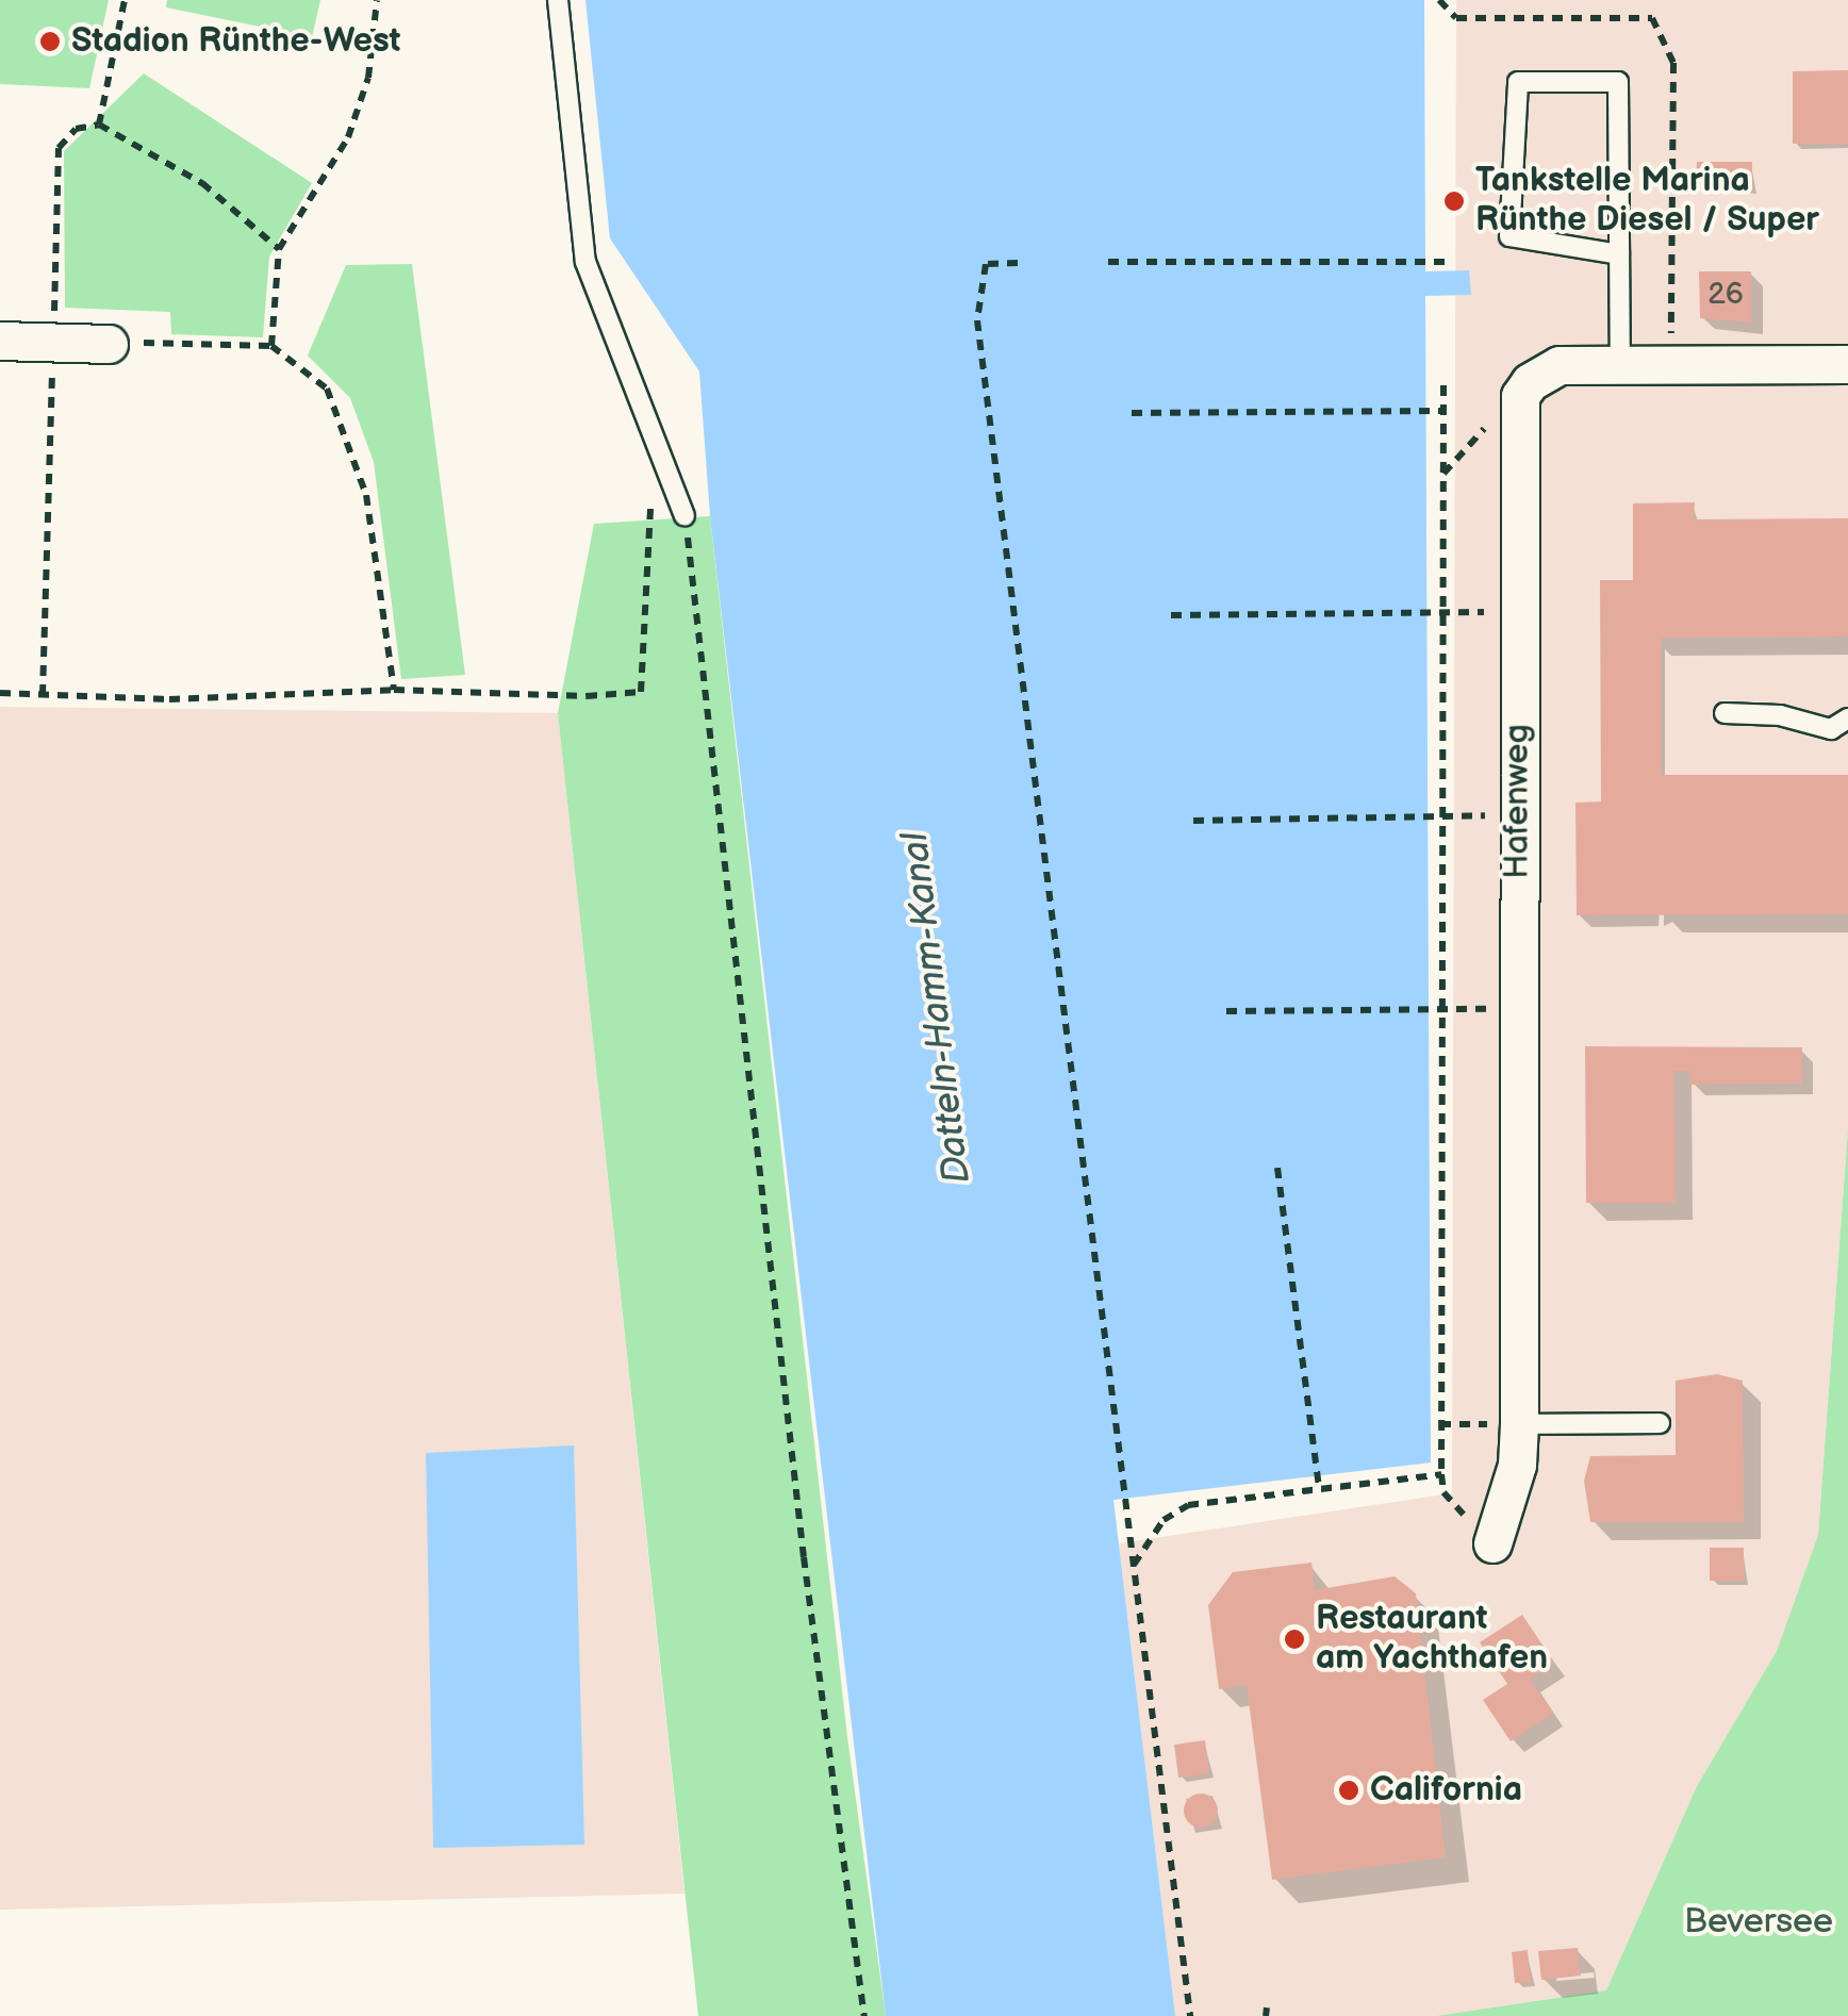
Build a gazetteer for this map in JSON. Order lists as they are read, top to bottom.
{
  "streets": {
    "street": ["Hafenweg"]
  },
  "water": ["Datteln-Hamm-Kanal"],
  "parks": ["Beversee"],
  "places": [
    "Stadion Rünthe-West",
    "Tankstelle Marina Rünthe Diesel / Super",
    "Restaurant am Yachthafen",
    "California"
  ],
  "house_numbers": ["26"]
}
